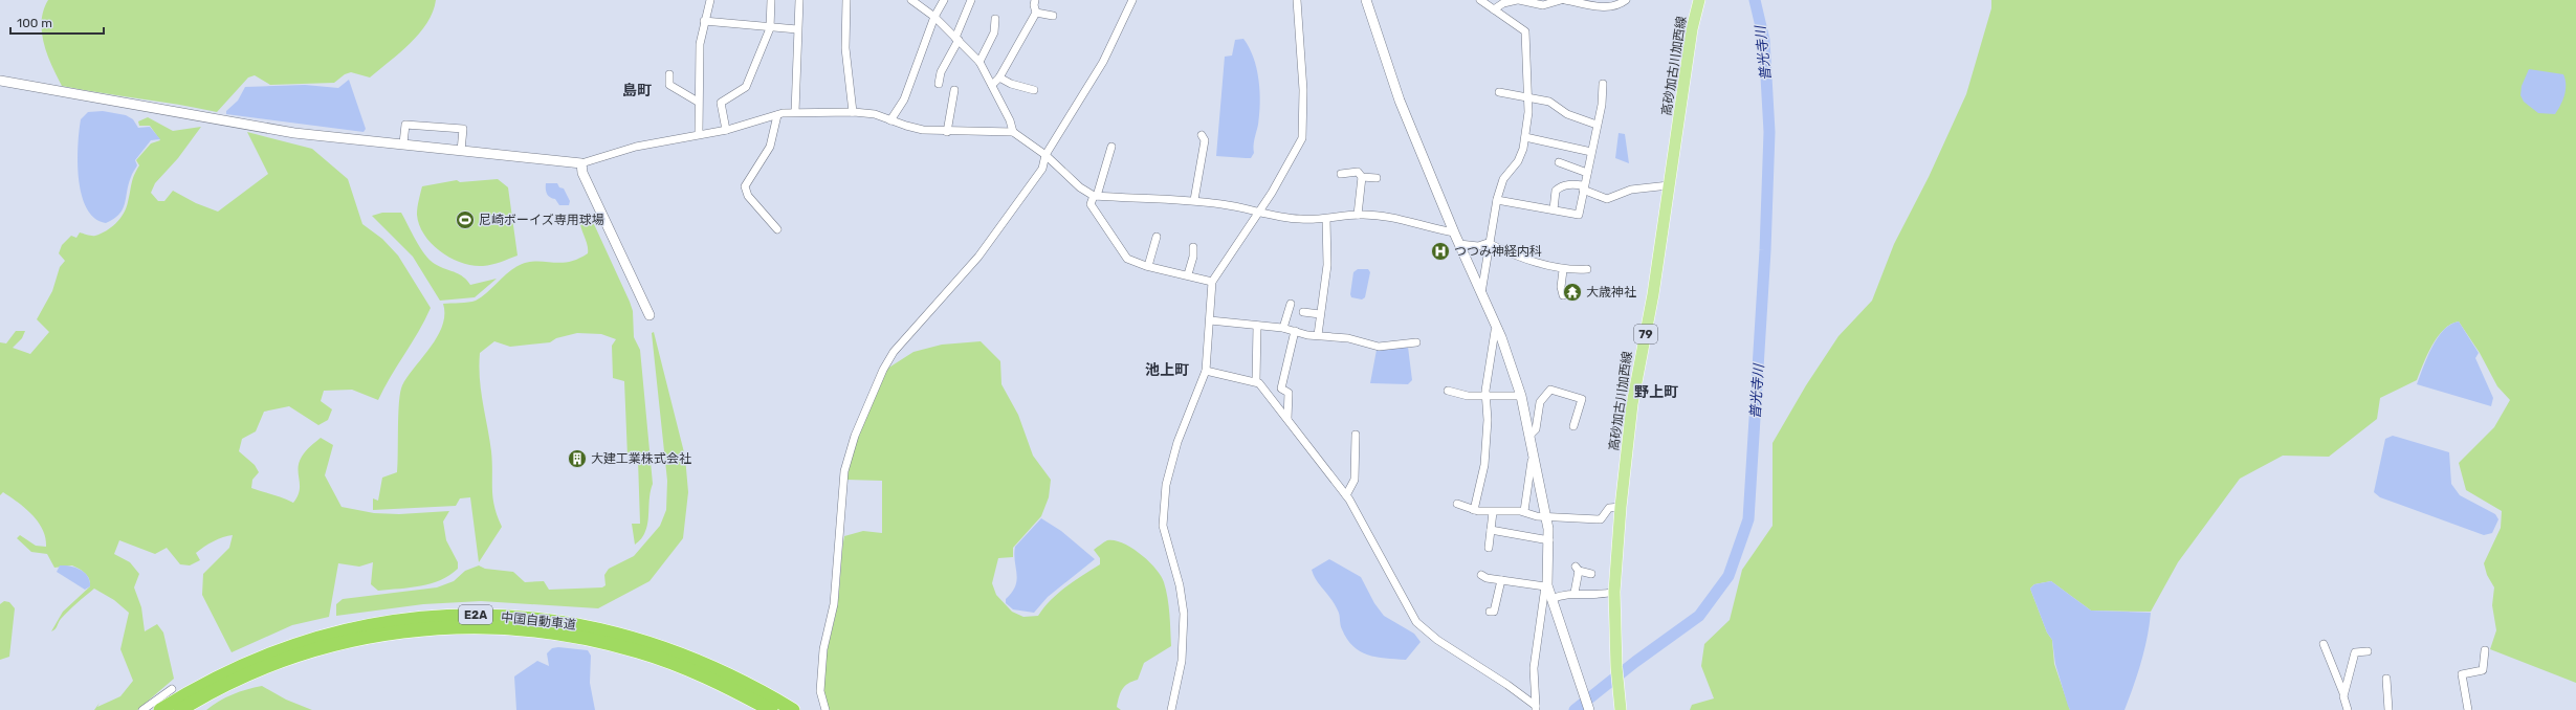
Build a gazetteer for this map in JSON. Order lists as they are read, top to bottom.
{
  "streets": {
    "highway": ["E2A", "中国自動車道"],
    "main road": ["高砂加古川加西線", "79"]
  },
  "districts": ["島町", "池上町", "野上町"],
  "water": ["普光寺川"],
  "places": {
    "sports": ["尼崎ボーイズ専用球場"],
    "hospital": ["つつみ神経内科"],
    "temple": ["大歳神社"],
    "building": ["大建工業株式会社"]
  },
  "scale_bar": "100 m"
}
